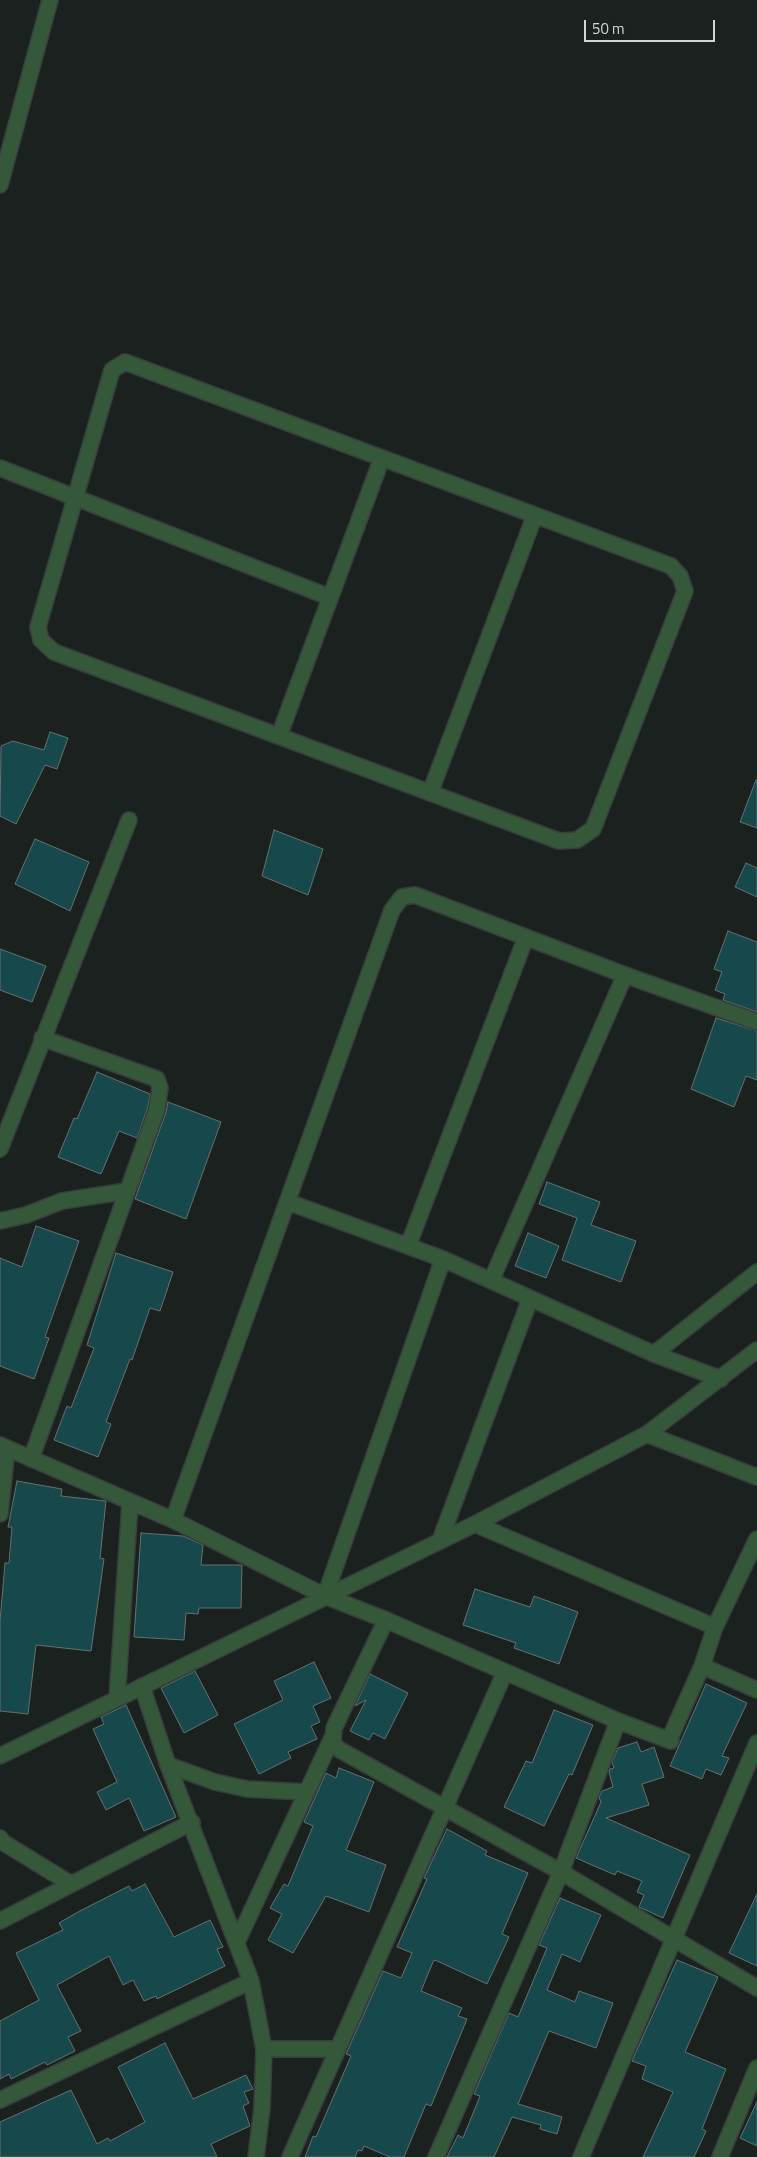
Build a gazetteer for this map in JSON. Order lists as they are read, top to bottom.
{
  "scale_bar": "50 m"
}
